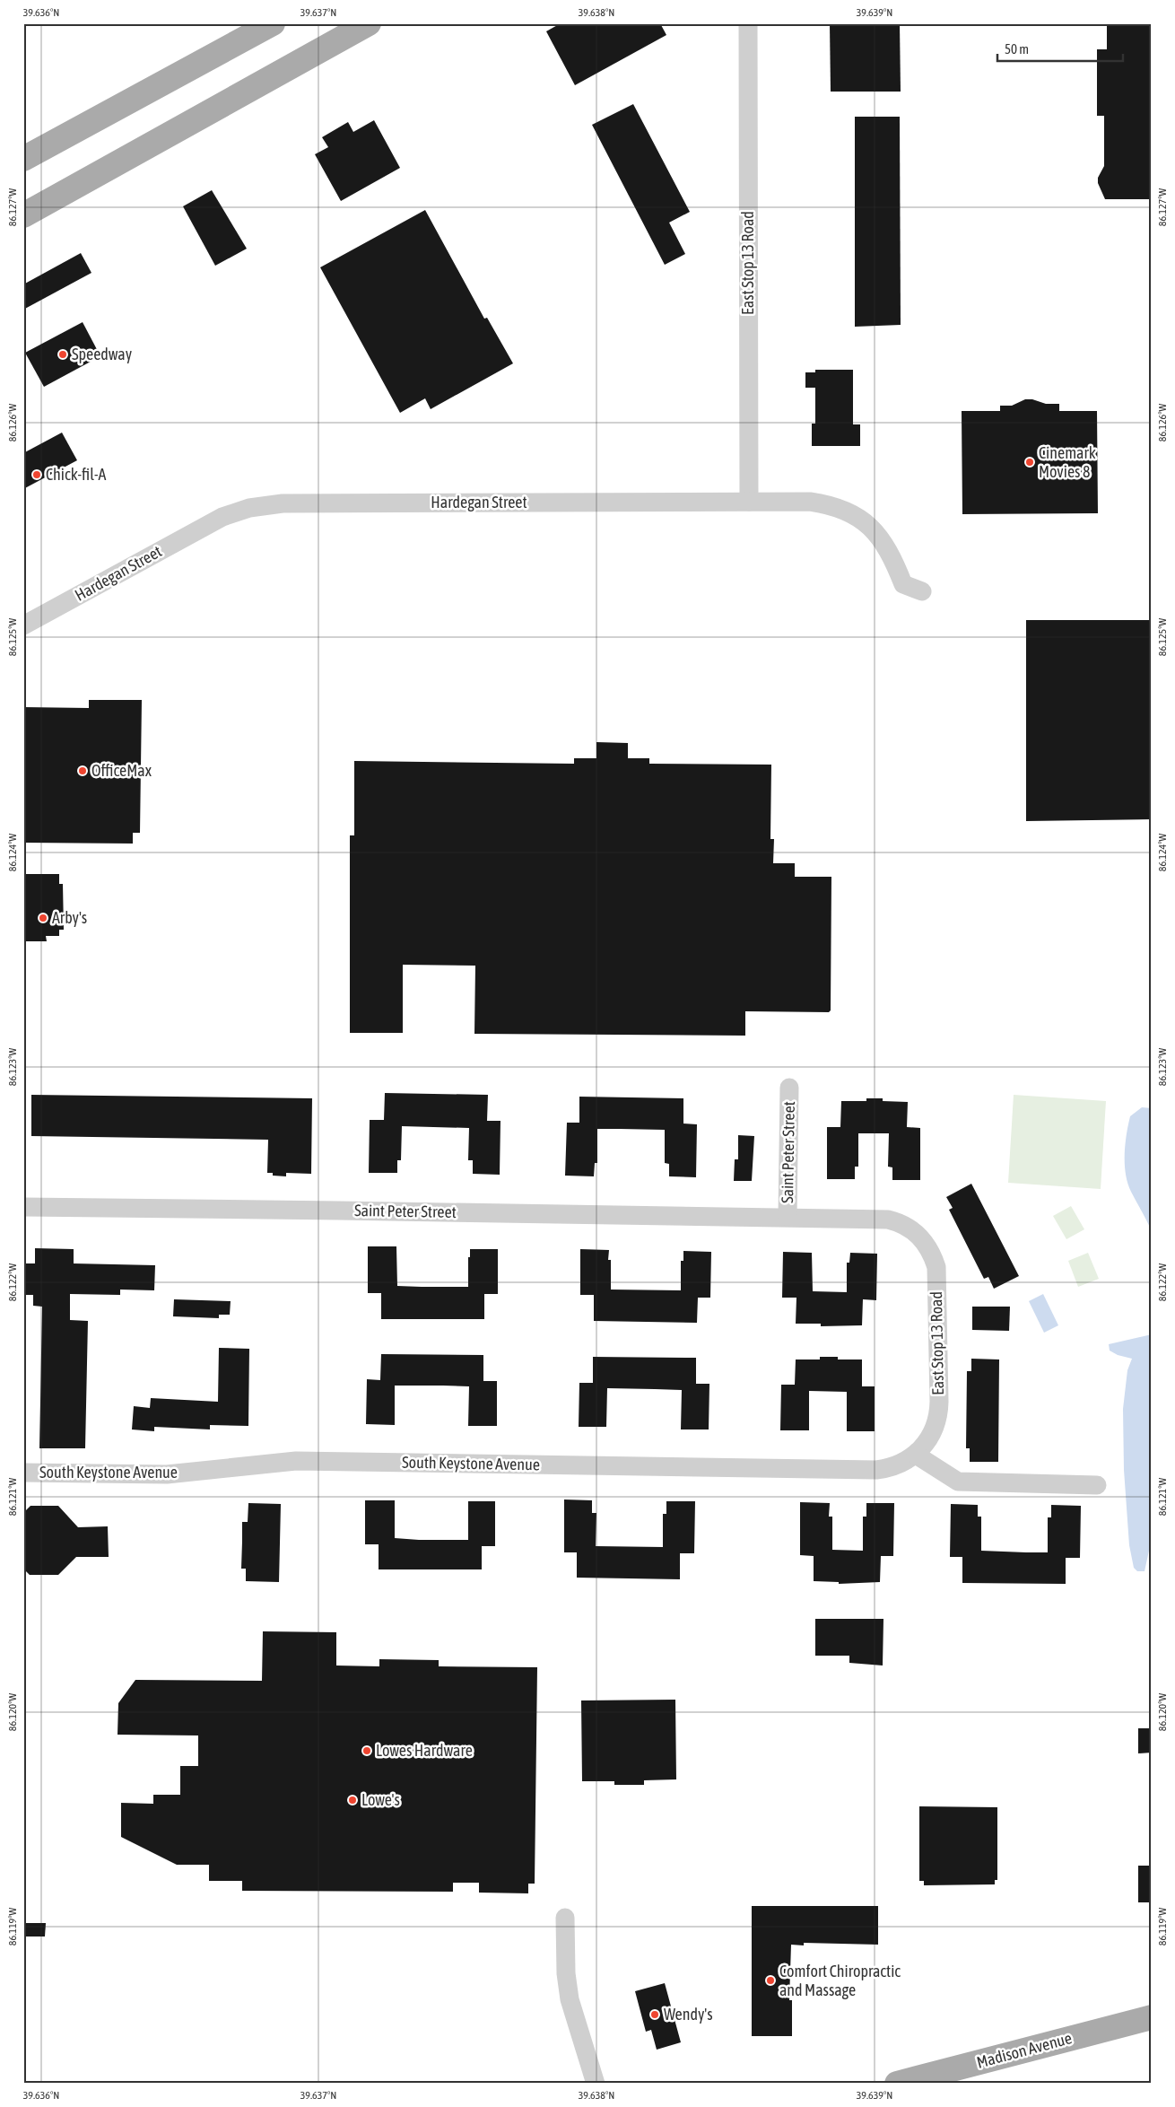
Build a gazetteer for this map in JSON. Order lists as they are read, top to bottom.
{
  "streets": {
    "main road": ["Madison Avenue"],
    "street": [
      "East Stop 13 Road",
      "Hardegan Street",
      "Saint Peter Street",
      "South Keystone Avenue"
    ]
  },
  "crossings": [
    ["East Stop 13 Road", "Hardegan Street"],
    ["East Stop 13 Road", "Saint Peter Street"],
    ["East Stop 13 Road", "South Keystone Avenue"]
  ],
  "places": [
    "Speedway",
    "Cinemark Movies 8",
    "Chick-fil-A",
    "OfficeMax",
    "Arby's",
    "Lowes Hardware",
    "Lowe's",
    "Comfort Chiropractic and Massage",
    "Wendy's"
  ],
  "scale_bar": "50 m",
  "coordinates": [
    "39.636°N",
    "39.637°N",
    "39.638°N",
    "39.639°N",
    "86.127°W",
    "86.126°W",
    "86.125°W",
    "86.124°W",
    "86.123°W",
    "86.122°W",
    "86.121°W",
    "86.120°W",
    "86.119°W"
  ]
}
